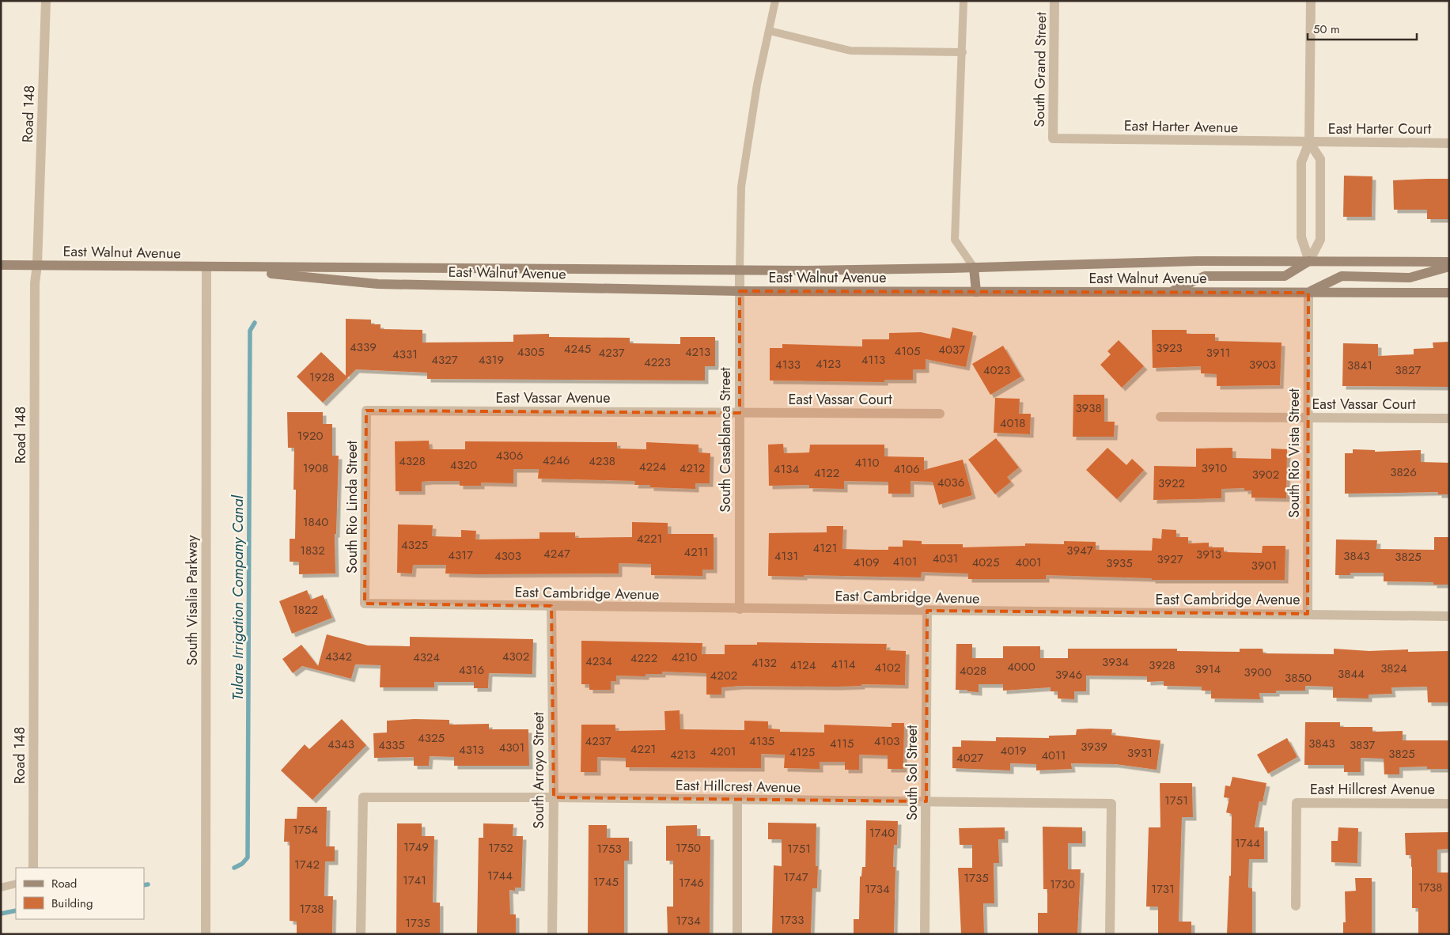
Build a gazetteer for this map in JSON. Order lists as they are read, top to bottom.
{
  "streets": {
    "main road": ["East Walnut Avenue"],
    "street": [
      "South Grand Street",
      "Road 148",
      "East Harter Avenue",
      "East Harter Court",
      "East Vassar Avenue",
      "East Vassar Court",
      "South Casablanca Street",
      "South Rio Vista Street",
      "South Rio Linda Street",
      "East Cambridge Avenue",
      "South Visalia Parkway",
      "South Arroyo Street",
      "South Sol Street",
      "East Hillcrest Avenue"
    ]
  },
  "crossings": [
    ["South Grand Street", "East Harter Avenue"],
    ["Road 148", "East Walnut Avenue"],
    ["East Harter Avenue", "East Harter Court"],
    ["East Walnut Avenue", "South Casablanca Street"],
    ["East Walnut Avenue", "South Rio Vista Street"],
    ["East Walnut Avenue", "South Visalia Parkway"],
    ["East Vassar Avenue", "East Vassar Court"],
    ["East Vassar Avenue", "South Casablanca Street"],
    ["East Vassar Avenue", "South Rio Linda Street"],
    ["East Vassar Court", "South Casablanca Street"],
    ["East Vassar Court", "South Rio Vista Street"],
    ["South Casablanca Street", "East Cambridge Avenue"],
    ["South Rio Vista Street", "East Cambridge Avenue"],
    ["South Rio Linda Street", "East Cambridge Avenue"],
    ["East Cambridge Avenue", "South Arroyo Street"],
    ["East Cambridge Avenue", "South Sol Street"],
    ["South Arroyo Street", "East Hillcrest Avenue"],
    ["South Sol Street", "East Hillcrest Avenue"]
  ],
  "water": ["Tulare Irrigation Company Canal"],
  "house_numbers": [
    "4339",
    "3923",
    "4245",
    "4037",
    "4105",
    "4305",
    "4213",
    "4237",
    "3911",
    "4331",
    "4327",
    "4319",
    "4113",
    "4223",
    "4123",
    "4133",
    "3903",
    "3841",
    "4023",
    "3827",
    "1928",
    "3938",
    "4018",
    "1920",
    "4306",
    "4246",
    "4328",
    "4238",
    "4110",
    "4320",
    "4224",
    "1908",
    "4212",
    "3910",
    "4134",
    "4106",
    "3826",
    "4122",
    "3902",
    "4036",
    "3922",
    "1840",
    "4221",
    "4325",
    "4121",
    "1832",
    "3947",
    "4211",
    "4247",
    "3913",
    "4317",
    "4303",
    "4131",
    "3843",
    "3825",
    "4031",
    "3927",
    "4101",
    "4109",
    "4025",
    "4001",
    "3935",
    "3901",
    "1822",
    "4342",
    "4302",
    "4324",
    "4210",
    "4222",
    "4234",
    "3934",
    "4132",
    "4114",
    "4124",
    "3928",
    "4000",
    "4102",
    "3824",
    "3914",
    "4316",
    "4028",
    "3900",
    "3844",
    "3946",
    "4202",
    "3850",
    "4325",
    "4237",
    "4135",
    "4103",
    "4115",
    "3843",
    "4343",
    "4335",
    "3837",
    "3939",
    "4301",
    "4221",
    "4313",
    "4019",
    "4201",
    "4125",
    "3931",
    "3825",
    "4213",
    "4011",
    "4027",
    "1751",
    "1754",
    "1740",
    "1744",
    "1749",
    "1752",
    "1750",
    "1753",
    "1751",
    "1742",
    "1744",
    "1747",
    "1735",
    "1741",
    "1745",
    "1746",
    "1730",
    "1738",
    "1734",
    "1731",
    "1738",
    "1733",
    "1734",
    "1735"
  ],
  "legend": ["Road", "Building"],
  "scale_bar": "50 m"
}
